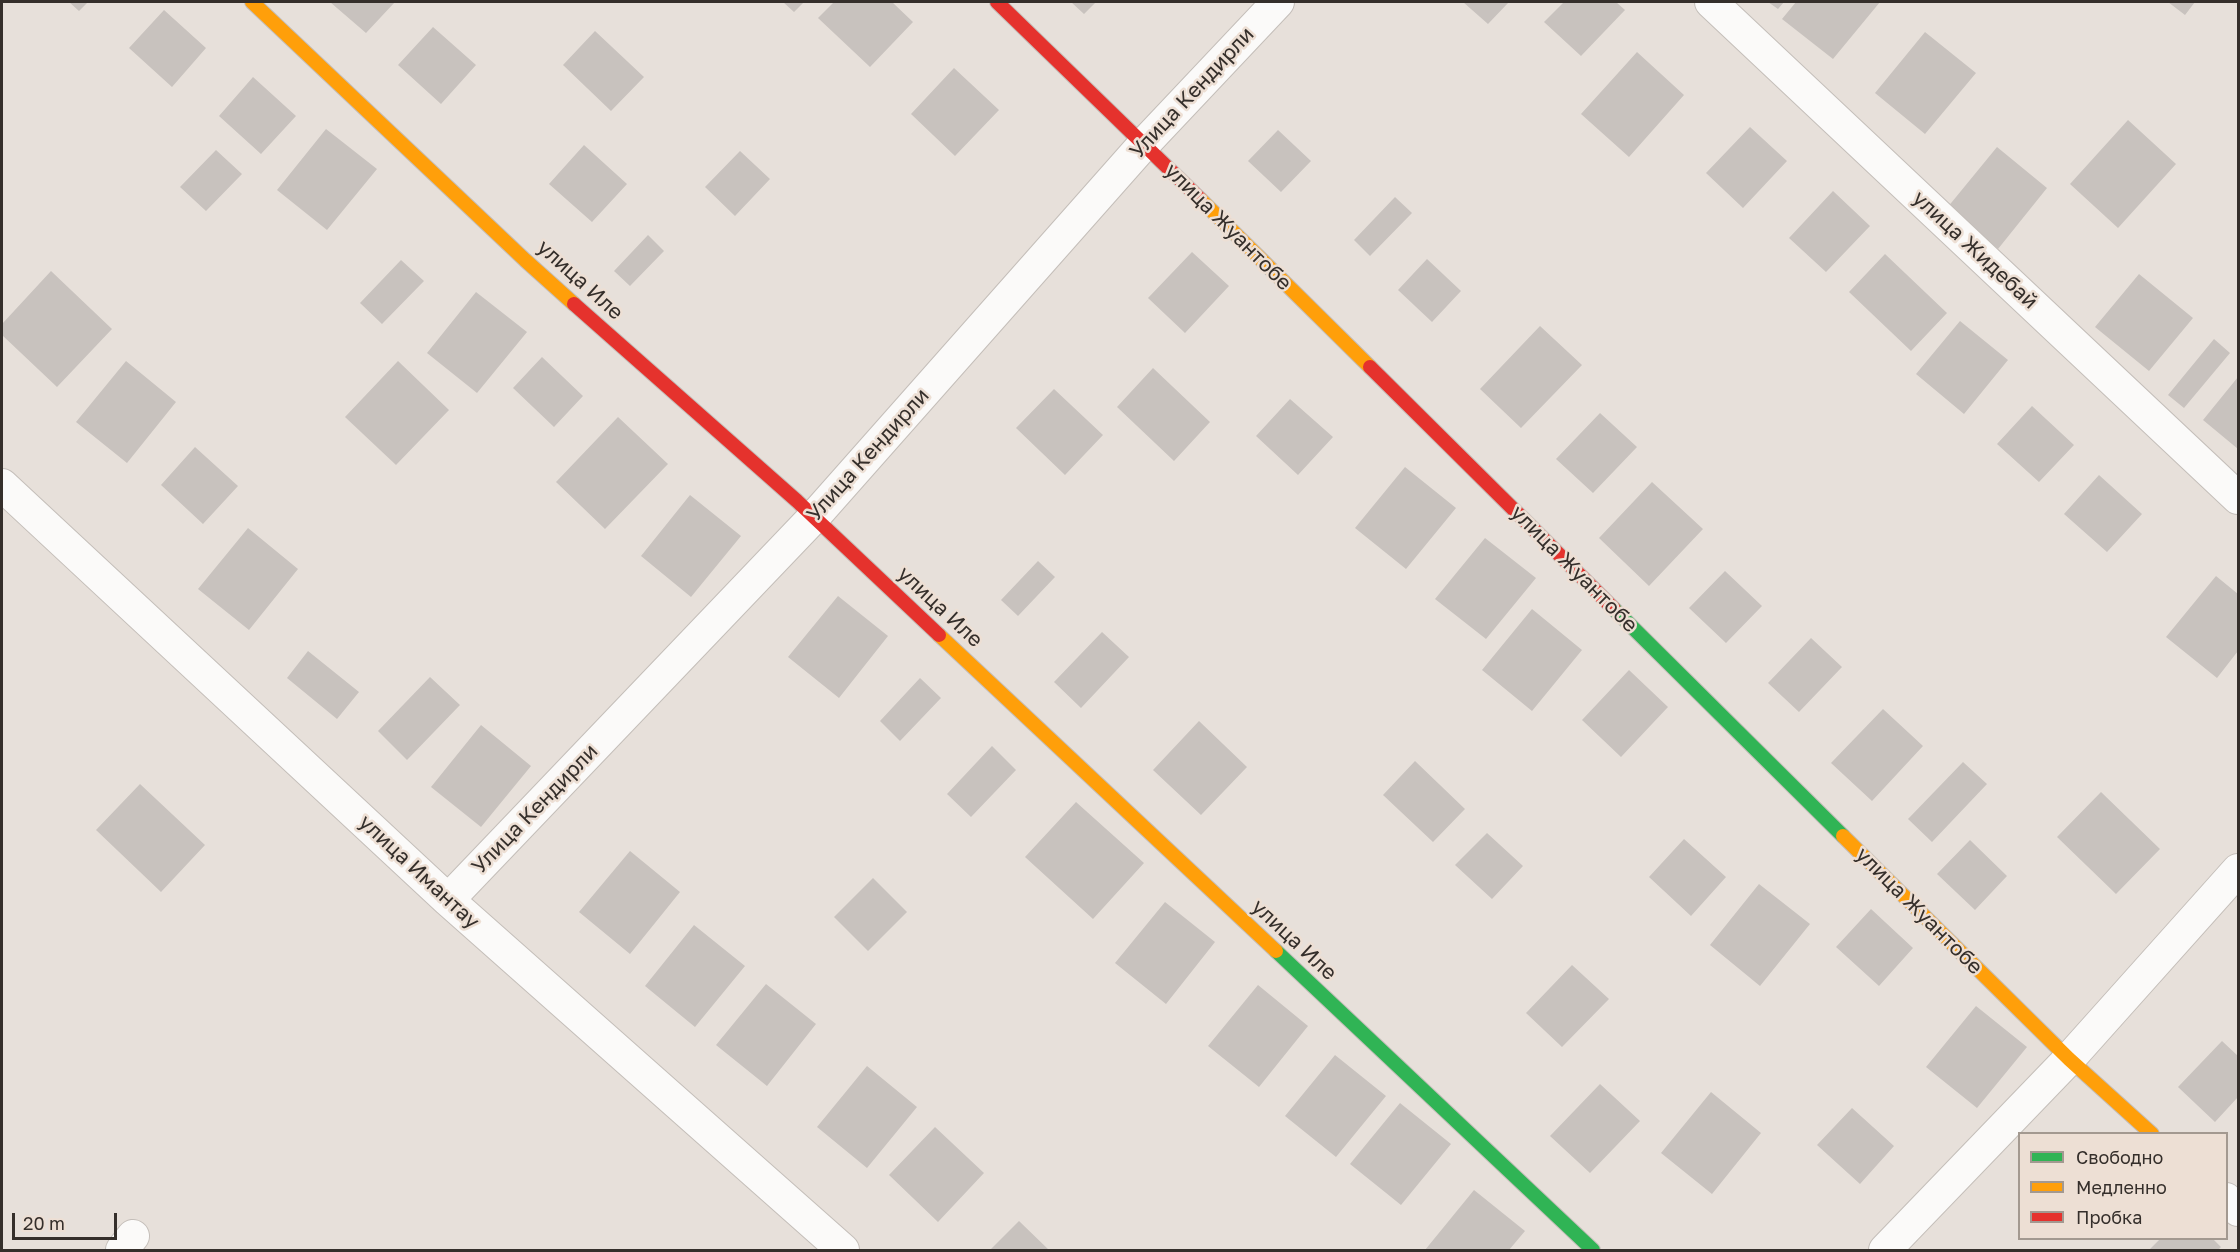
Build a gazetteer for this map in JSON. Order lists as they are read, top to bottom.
{
  "streets": {
    "street": [
      "Улица Кендирли",
      "улица Жуантобе",
      "улица Жидебай",
      "улица Иле",
      "улица Имантау"
    ]
  },
  "crossings": [
    ["Улица Кендирли", "улица Жуантобе"],
    ["Улица Кендирли", "улица Иле"],
    ["Улица Кендирли", "улица Имантау"]
  ],
  "legend": ["Свободно", "Медленно", "Пробка"],
  "scale_bar": "20 m"
}
